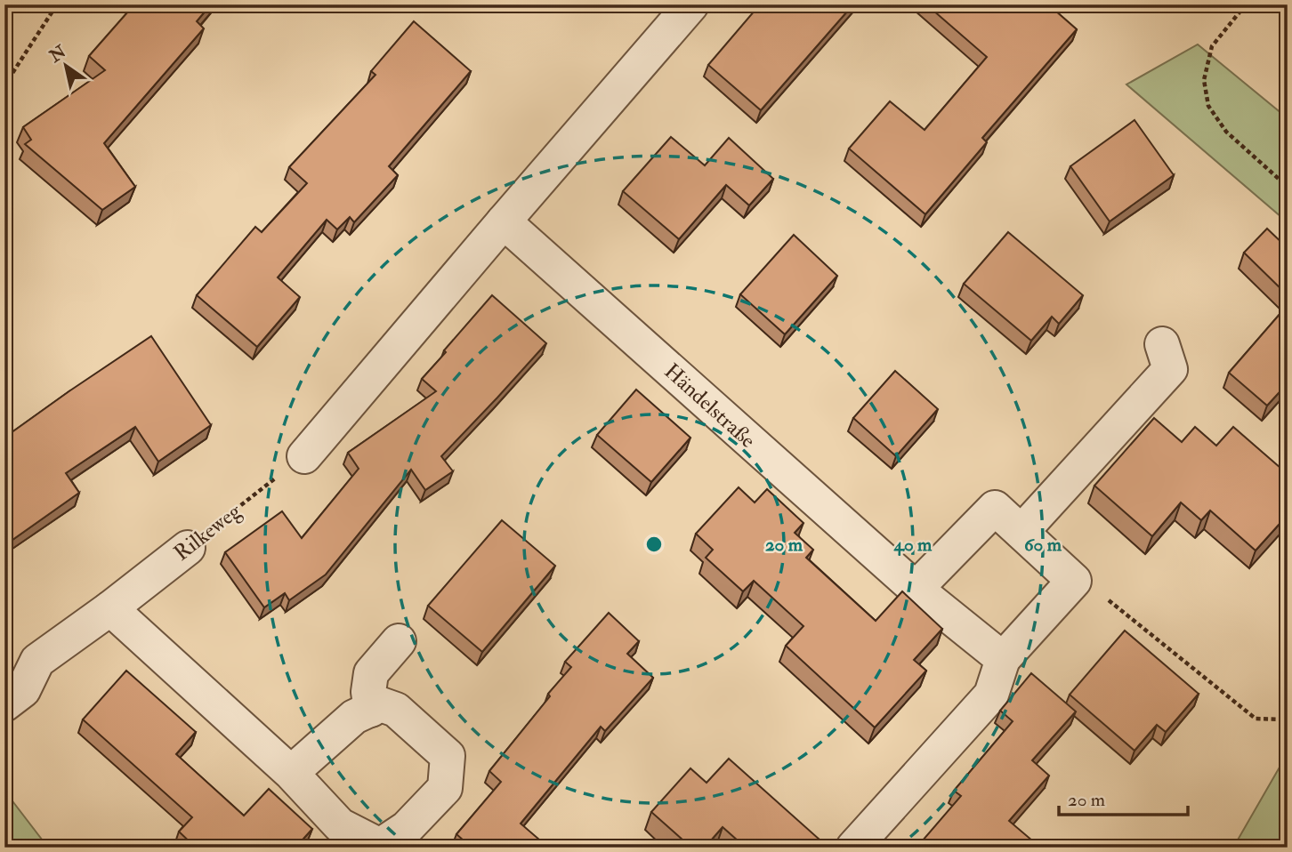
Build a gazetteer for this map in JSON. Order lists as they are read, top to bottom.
{
  "streets": {
    "street": ["Händelstraße", "Rilkeweg"]
  },
  "scale_bar": "20 m",
  "north": "top left",
  "rings": ["20 m", "40 m", "60 m"]
}
